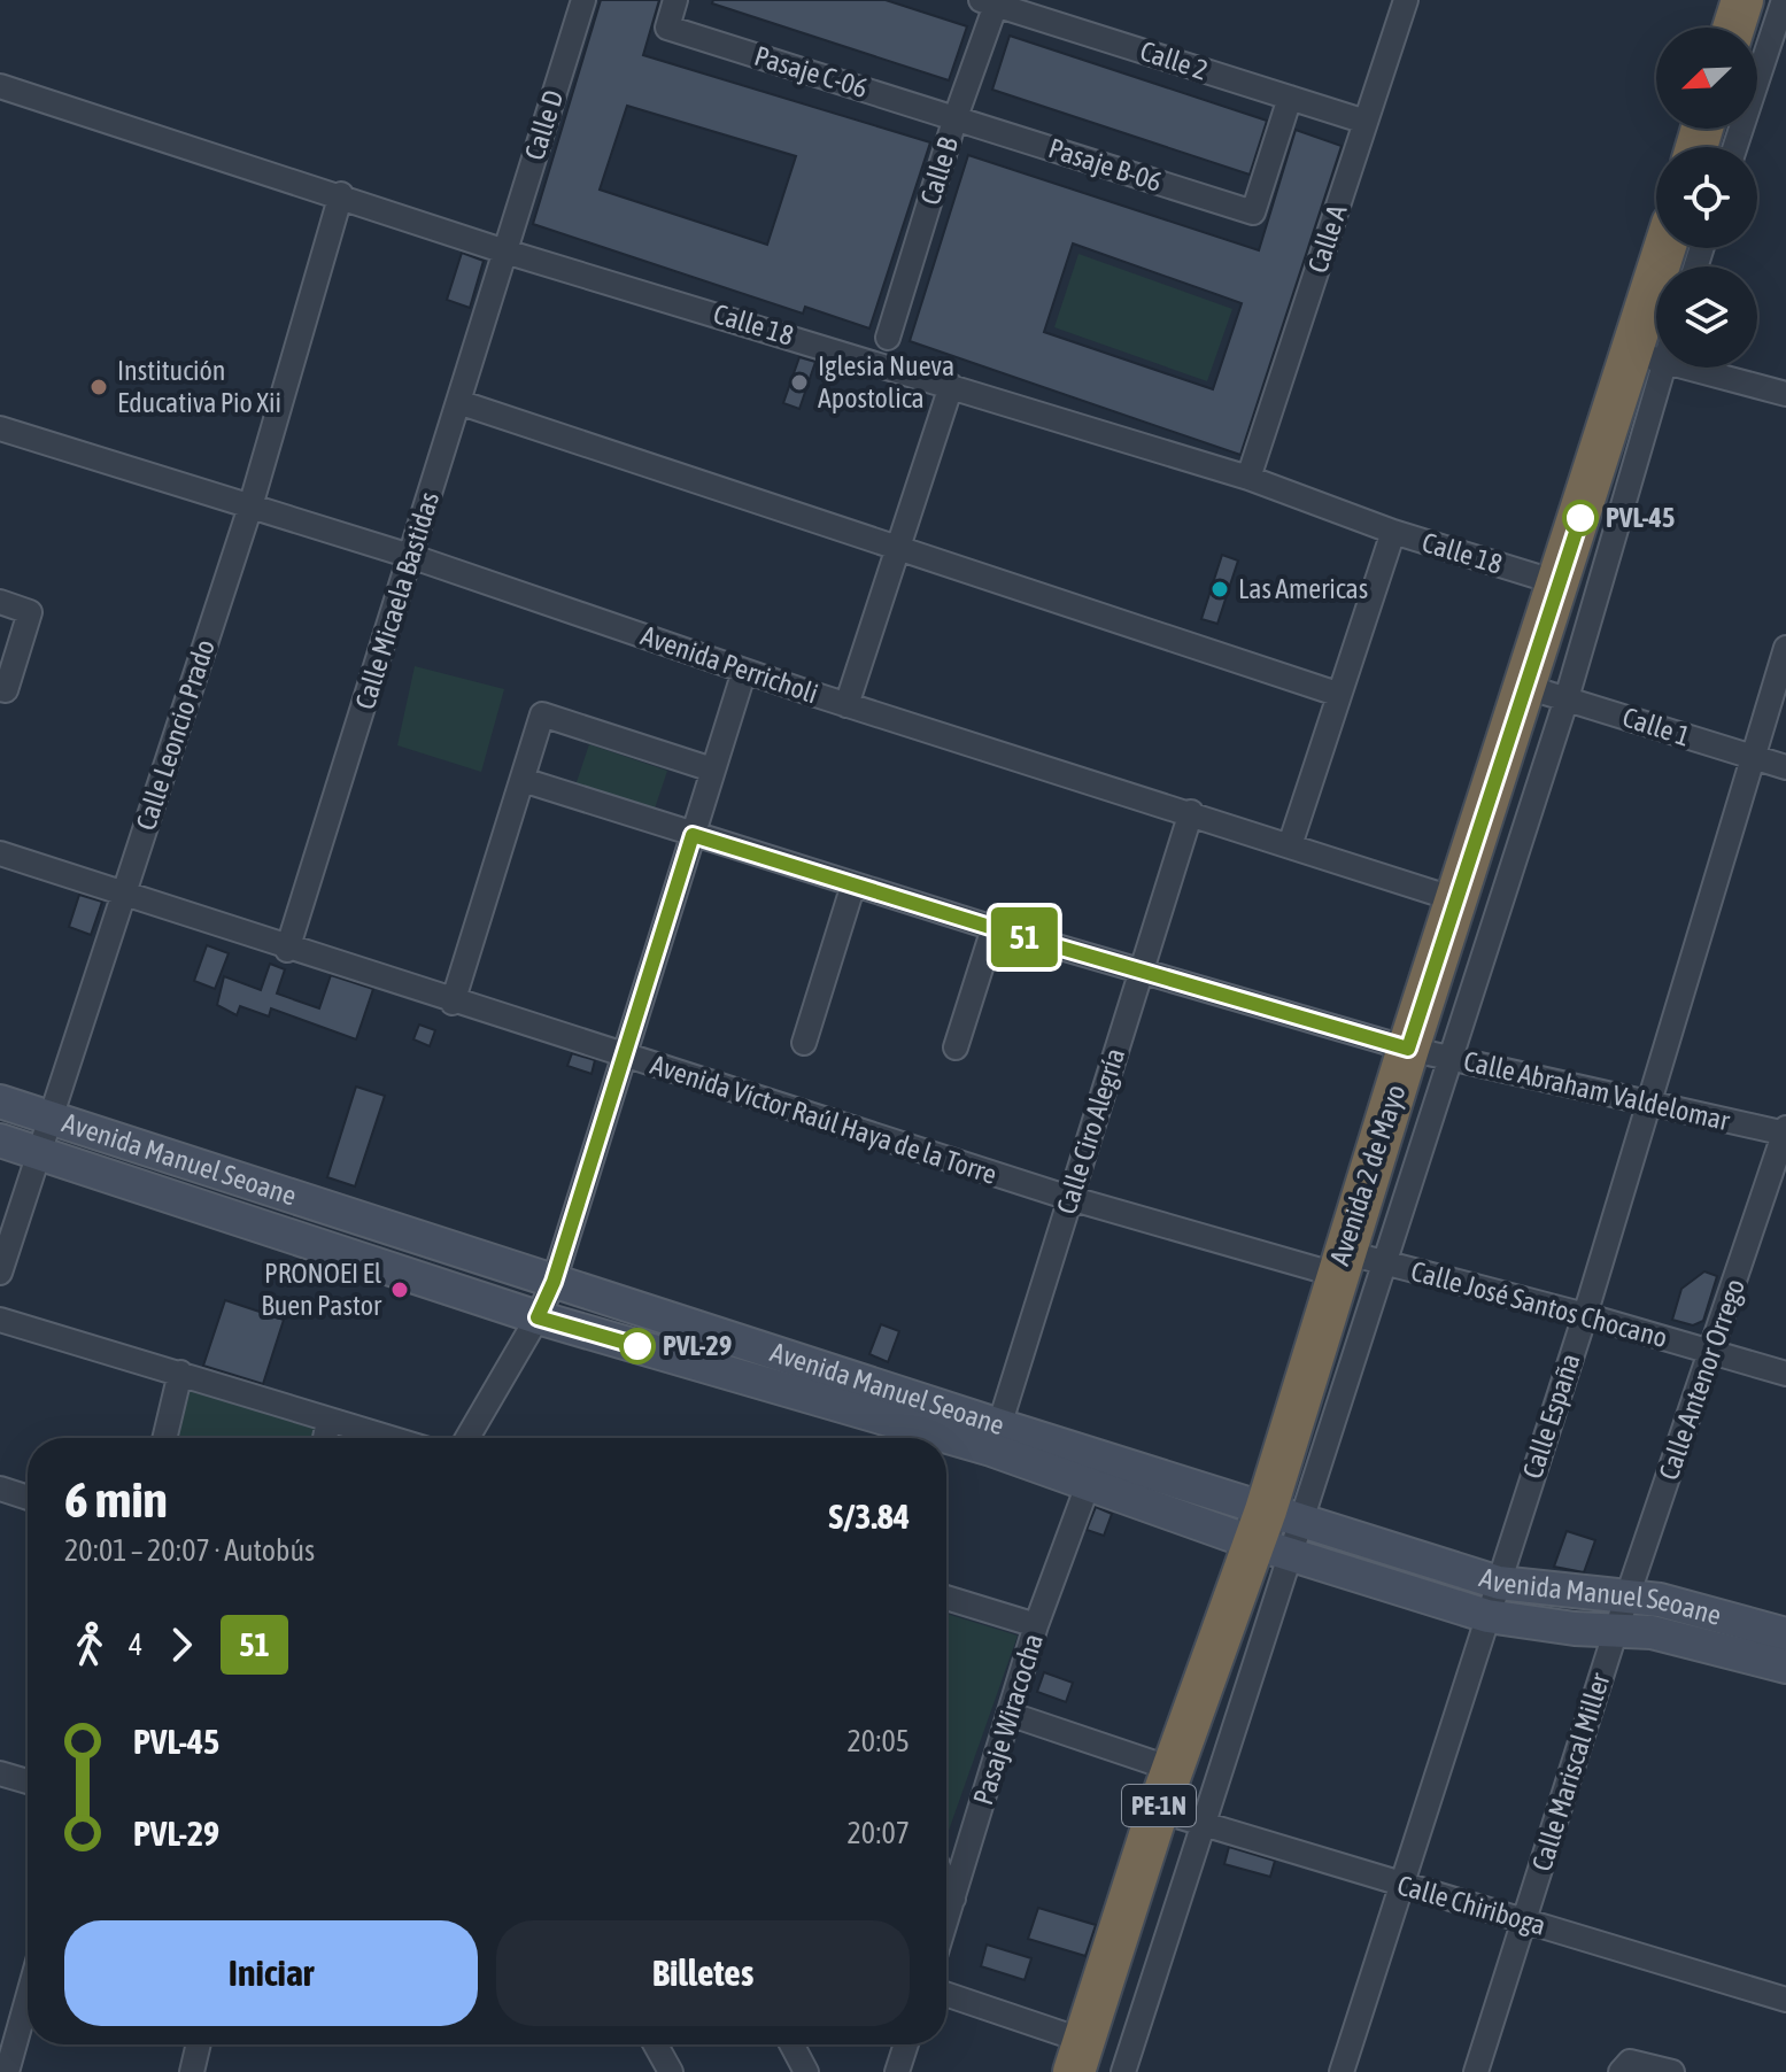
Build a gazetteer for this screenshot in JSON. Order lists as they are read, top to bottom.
{
  "streets": {
    "highway": ["Avenida 2 de Mayo", "PE-1N"],
    "street": [
      "Calle 2",
      "Pasaje C-06",
      "Calle D",
      "Pasaje B-06",
      "Calle B",
      "Calle A",
      "Calle 18",
      "Calle Micaela Bastidas",
      "Avenida Perricholi",
      "Calle 1",
      "Calle Leoncio Prado",
      "Calle Abraham Valdelomar",
      "Avenida Víctor Raúl Haya de la Torre",
      "Calle Ciro Alegría",
      "Avenida Manuel Seoane",
      "Calle José Santos Chocano",
      "Calle Antenor Orrego",
      "Calle España",
      "Pasaje Wiracocha",
      "Calle Mariscal Miller",
      "Calle Chiriboga"
    ]
  },
  "crossings": [
    ["Calle 2", "Pasaje B-06"],
    ["Calle 2", "Calle B"],
    ["Calle 2", "Calle A"],
    ["Pasaje C-06", "Pasaje B-06"],
    ["Pasaje C-06", "Calle B"],
    ["Calle D", "Calle 18"],
    ["Calle D", "Calle Micaela Bastidas"],
    ["Pasaje B-06", "Calle B"],
    ["Calle A", "Calle 18"],
    ["Calle 18", "Calle Micaela Bastidas"],
    ["Calle 18", "Calle Leoncio Prado"],
    ["Calle 18", "Avenida 2 de Mayo"],
    ["Calle Micaela Bastidas", "Avenida Perricholi"],
    ["Calle Micaela Bastidas", "Avenida Víctor Raúl Haya de la Torre"],
    ["Avenida Perricholi", "Calle Leoncio Prado"],
    ["Avenida Perricholi", "Calle Ciro Alegría"],
    ["Avenida Perricholi", "Avenida 2 de Mayo"],
    ["Calle 1", "Avenida 2 de Mayo"],
    ["Calle 1", "Calle España"],
    ["Calle Leoncio Prado", "Avenida Víctor Raúl Haya de la Torre"],
    ["Calle Leoncio Prado", "Avenida Manuel Seoane"],
    ["Calle Abraham Valdelomar", "Calle Ciro Alegría"],
    ["Calle Abraham Valdelomar", "Avenida 2 de Mayo"],
    ["Calle Abraham Valdelomar", "Calle Antenor Orrego"],
    ["Calle Abraham Valdelomar", "Calle España"],
    ["Avenida Víctor Raúl Haya de la Torre", "Calle Ciro Alegría"],
    ["Avenida Víctor Raúl Haya de la Torre", "Avenida 2 de Mayo"],
    ["Avenida Víctor Raúl Haya de la Torre", "Calle José Santos Chocano"],
    ["Calle Ciro Alegría", "Avenida Manuel Seoane"],
    ["Avenida Manuel Seoane", "Avenida 2 de Mayo"],
    ["Avenida Manuel Seoane", "Calle Antenor Orrego"],
    ["Avenida Manuel Seoane", "Calle España"],
    ["Avenida Manuel Seoane", "Pasaje Wiracocha"],
    ["Avenida Manuel Seoane", "Calle Mariscal Miller"],
    ["Avenida 2 de Mayo", "Calle José Santos Chocano"],
    ["Avenida 2 de Mayo", "Calle Chiriboga"],
    ["Calle José Santos Chocano", "Calle Antenor Orrego"],
    ["Calle José Santos Chocano", "Calle España"],
    ["Calle Antenor Orrego", "Calle Mariscal Miller"],
    ["Calle España", "Calle Chiriboga"],
    ["Calle Mariscal Miller", "Calle Chiriboga"]
  ],
  "places": [
    "Iglesia Nueva Apostolica",
    "Institución Educativa Pio Xii",
    "PVL-45",
    "Las Americas",
    "PRONOEI El Buen Pastor",
    "PVL-29"
  ],
  "lines": ["bus line 51"],
  "north": "bottom left",
  "page": {
    "on_map": "51",
    "heading": ["6 min", "20:01 – 20:07 · Autobús", "S/3.84"],
    "legs": ["4", "51"],
    "list": [
      {
        "name": "PVL-45",
        "value": "20:05"
      },
      {
        "name": "PVL-29",
        "value": "20:07"
      }
    ],
    "buttons": ["Iniciar", "Billetes"]
  }
}
